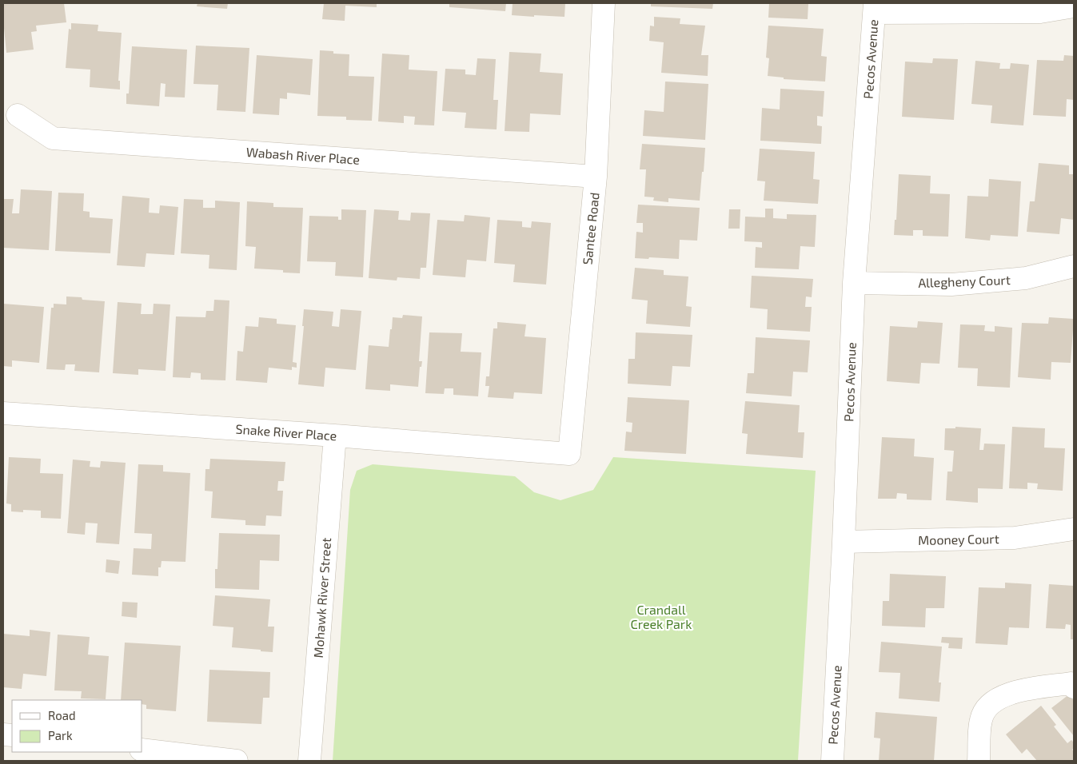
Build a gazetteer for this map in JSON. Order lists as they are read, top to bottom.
{
  "streets": {
    "street": [
      "Pecos Avenue",
      "Wabash River Place",
      "Santee Road",
      "Allegheny Court",
      "Snake River Place",
      "Mooney Court",
      "Mohawk River Street"
    ]
  },
  "crossings": [
    ["Pecos Avenue", "Allegheny Court"],
    ["Pecos Avenue", "Mooney Court"],
    ["Wabash River Place", "Santee Road"],
    ["Santee Road", "Snake River Place"],
    ["Snake River Place", "Mohawk River Street"]
  ],
  "parks": ["Crandall Creek Park"],
  "legend": ["Road", "Park"]
}
